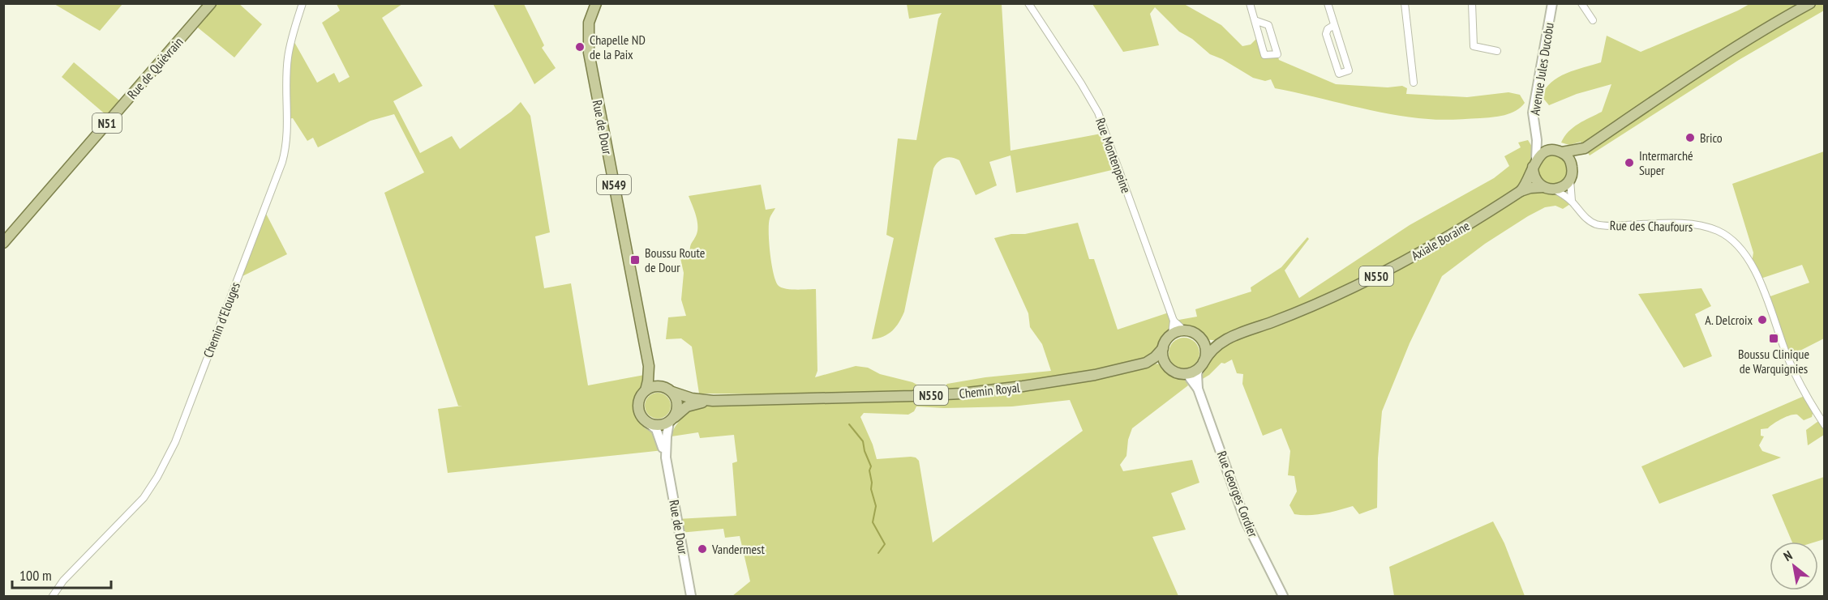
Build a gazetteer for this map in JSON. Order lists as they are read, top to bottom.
{
  "streets": {
    "main road": [
      "Rue de Quiévrain",
      "N51",
      "Rue de Dour",
      "N549",
      "Axiale Boraine",
      "N550",
      "Chemin Royal"
    ],
    "street": [
      "Avenue Jules Ducobu",
      "Rue Montenpeine",
      "Rue des Chaufours",
      "Chemin d'Elouges",
      "Rue Georges Cordier"
    ]
  },
  "crossings": [
    ["Avenue Jules Ducobu", "Rue des Chaufours"],
    ["Avenue Jules Ducobu", "Axiale Boraine"],
    ["Rue de Dour", "Chemin Royal"],
    ["Rue Montenpeine", "Axiale Boraine"],
    ["Rue Montenpeine", "Chemin Royal"],
    ["Rue Montenpeine", "Rue Georges Cordier"],
    ["Rue des Chaufours", "Axiale Boraine"],
    ["Axiale Boraine", "Chemin Royal"],
    ["Axiale Boraine", "Rue Georges Cordier"],
    ["Chemin Royal", "Rue Georges Cordier"]
  ],
  "places": {
    "other": [
      "Chapelle ND de la Paix",
      "Brico",
      "Intermarché Super",
      "A. Delcroix",
      "Vandermest"
    ],
    "transit": ["Boussu Route de Dour", "Boussu Clinique de Warquignies"]
  },
  "scale_bar": "100 m",
  "north": "top left"
}
